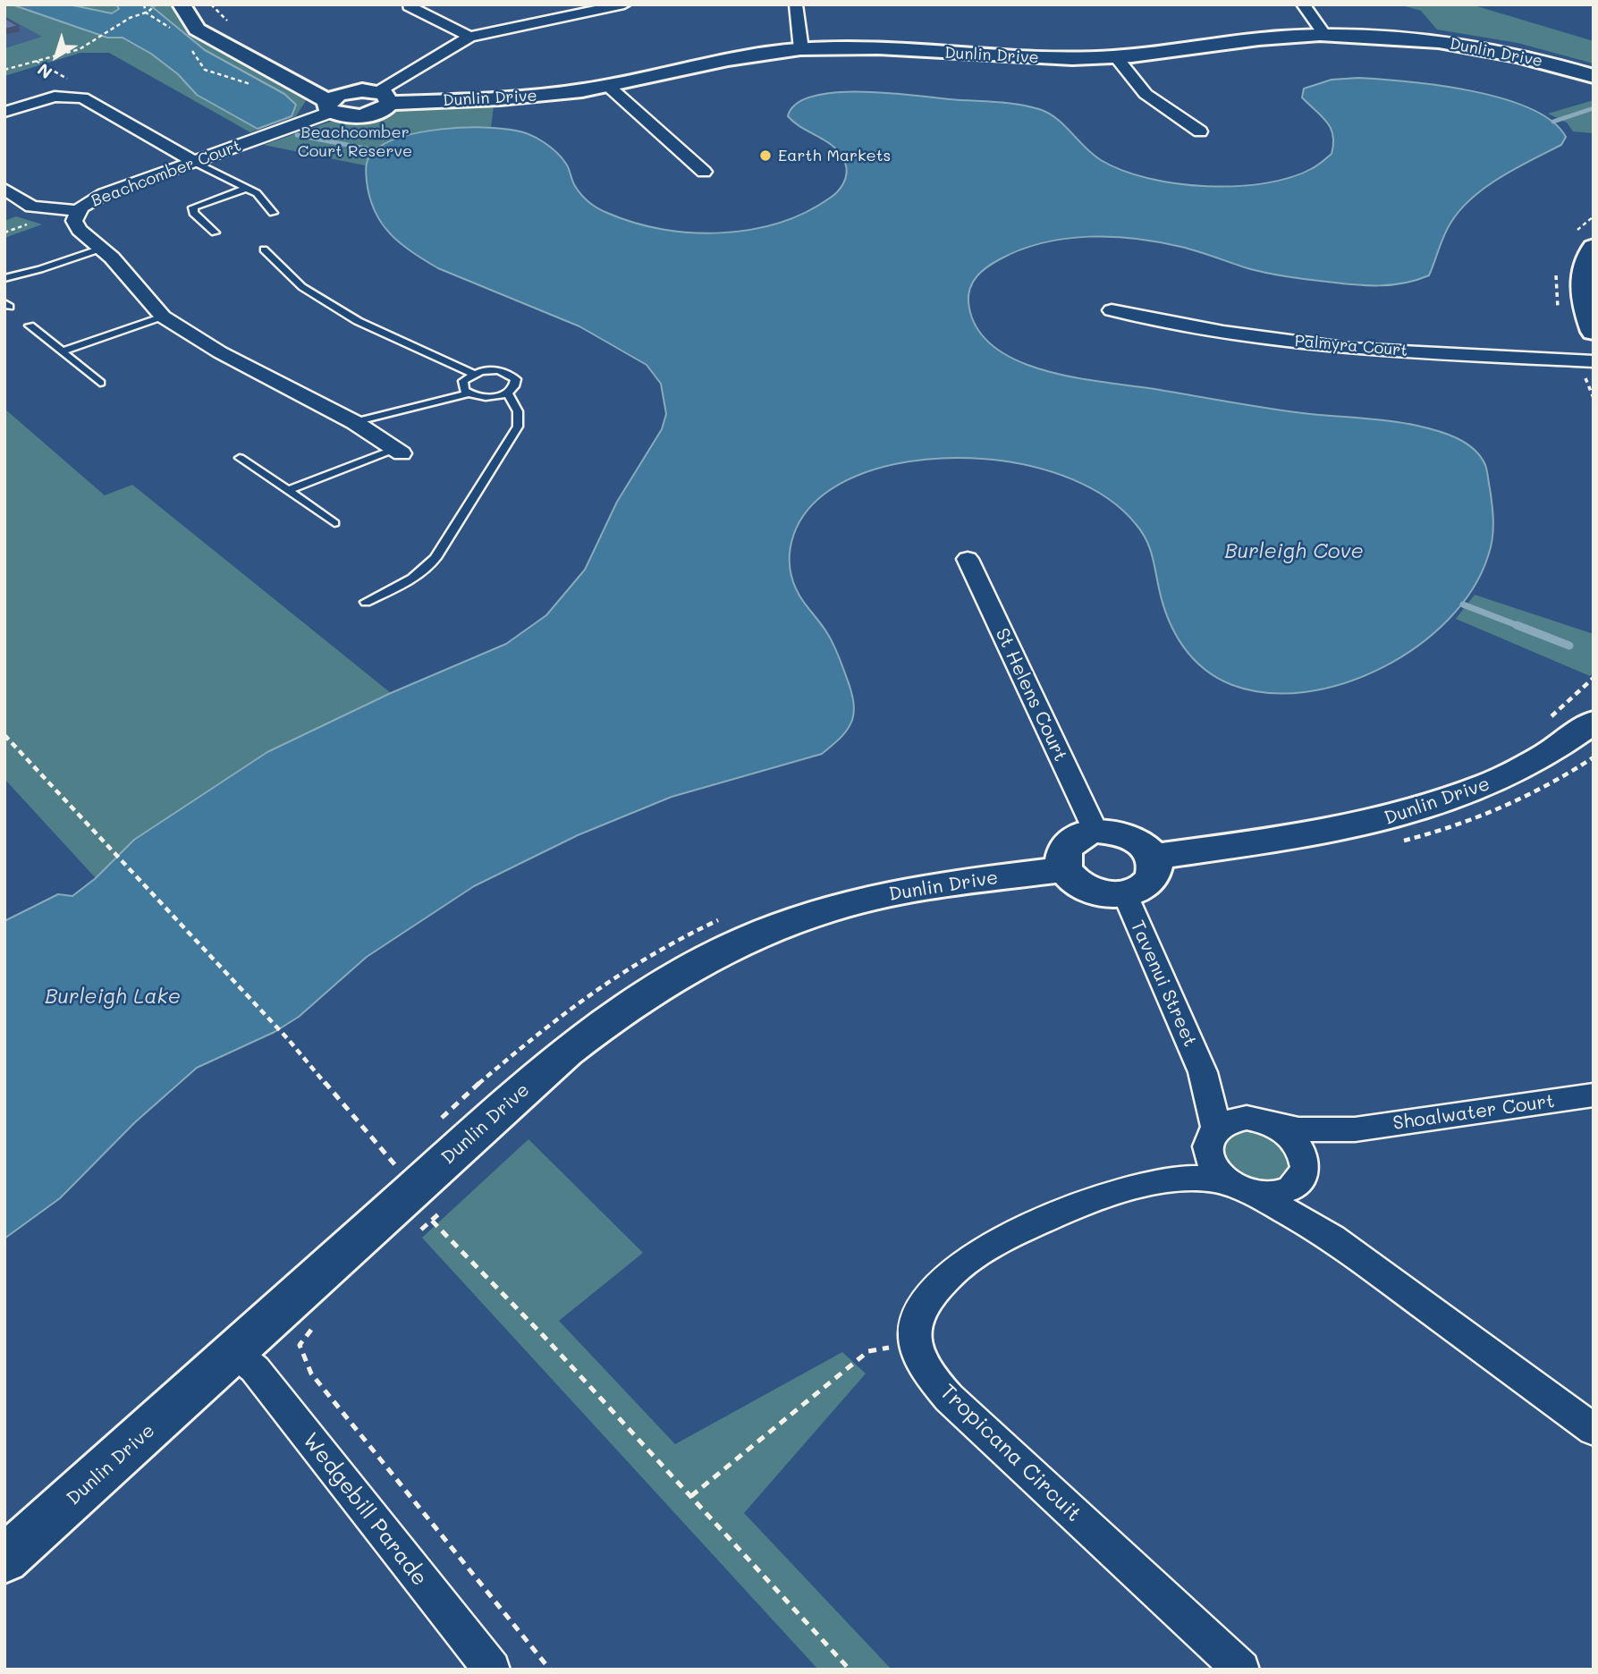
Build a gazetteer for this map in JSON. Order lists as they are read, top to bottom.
{
  "streets": {
    "street": [
      "Dunlin Drive",
      "Beachcomber Court",
      "Palmyra Court",
      "St Helens Court",
      "Tavenui Street",
      "Shoalwater Court",
      "Tropicana Circuit",
      "Wedgebill Parade"
    ]
  },
  "crossings": [
    ["Dunlin Drive", "Beachcomber Court"],
    ["Dunlin Drive", "St Helens Court"],
    ["Dunlin Drive", "Tavenui Street"],
    ["Dunlin Drive", "Wedgebill Parade"],
    ["St Helens Court", "Tavenui Street"]
  ],
  "water": ["Burleigh Cove", "Burleigh Lake"],
  "parks": ["Beachcomber Court Reserve"],
  "places": ["Earth Markets"],
  "north": "bottom left"
}
